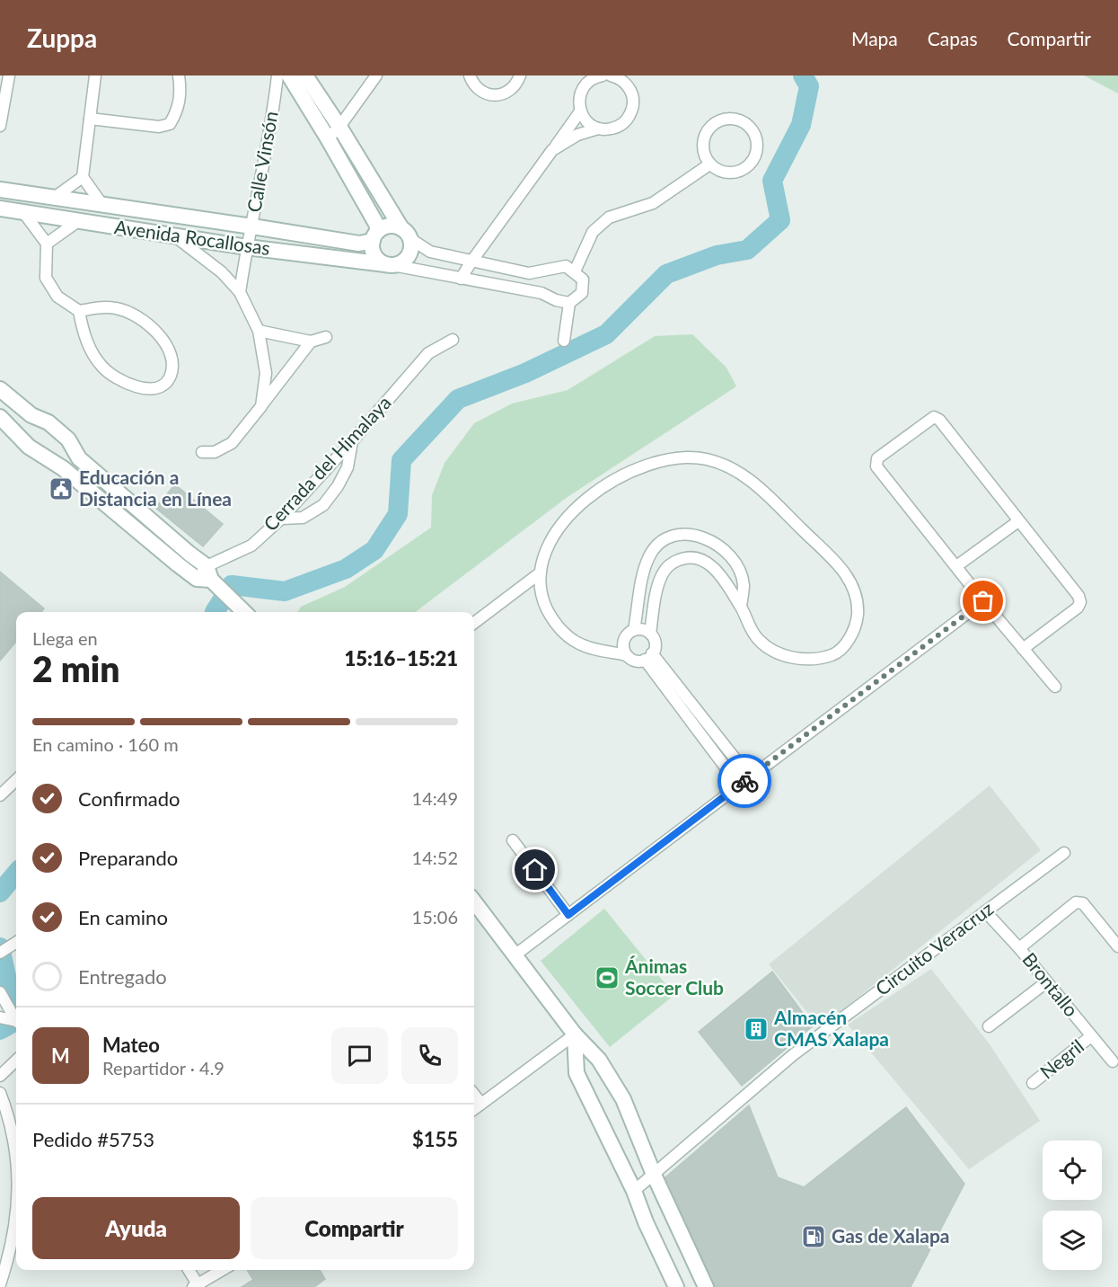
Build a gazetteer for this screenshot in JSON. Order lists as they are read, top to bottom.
{
  "streets": {
    "street": [
      "Calle Vinsón",
      "Avenida Rocallosas",
      "Cerrada del Himalaya",
      "Circuito Veracruz",
      "Brontallo",
      "Negril"
    ]
  },
  "crossings": [
    ["Calle Vinsón", "Avenida Rocallosas"],
    ["Circuito Veracruz", "Brontallo"],
    ["Brontallo", "Negril"]
  ],
  "places": {
    "public building": ["Educación a Distancia en Línea"],
    "sports": ["Ánimas Soccer Club"],
    "building": ["Almacén CMAS Xalapa"],
    "fuel station": ["Gas de Xalapa"]
  },
  "page": {
    "header": "Zuppa",
    "nav": ["Mapa", "Capas", "Compartir"],
    "heading": ["2 min", "Llega en", "15:16–15:21"],
    "panel": [
      "Mateo",
      "Repartidor · 4.9",
      "Pedido #5753",
      "$155"
    ],
    "bar": "En camino · 160 m",
    "list": [
      ["Confirmado", "14:49"],
      ["Preparando", "14:52"],
      ["En camino", "15:06"],
      "Entregado"
    ],
    "round": "M",
    "buttons": ["Ayuda", "Compartir"]
  }
}
